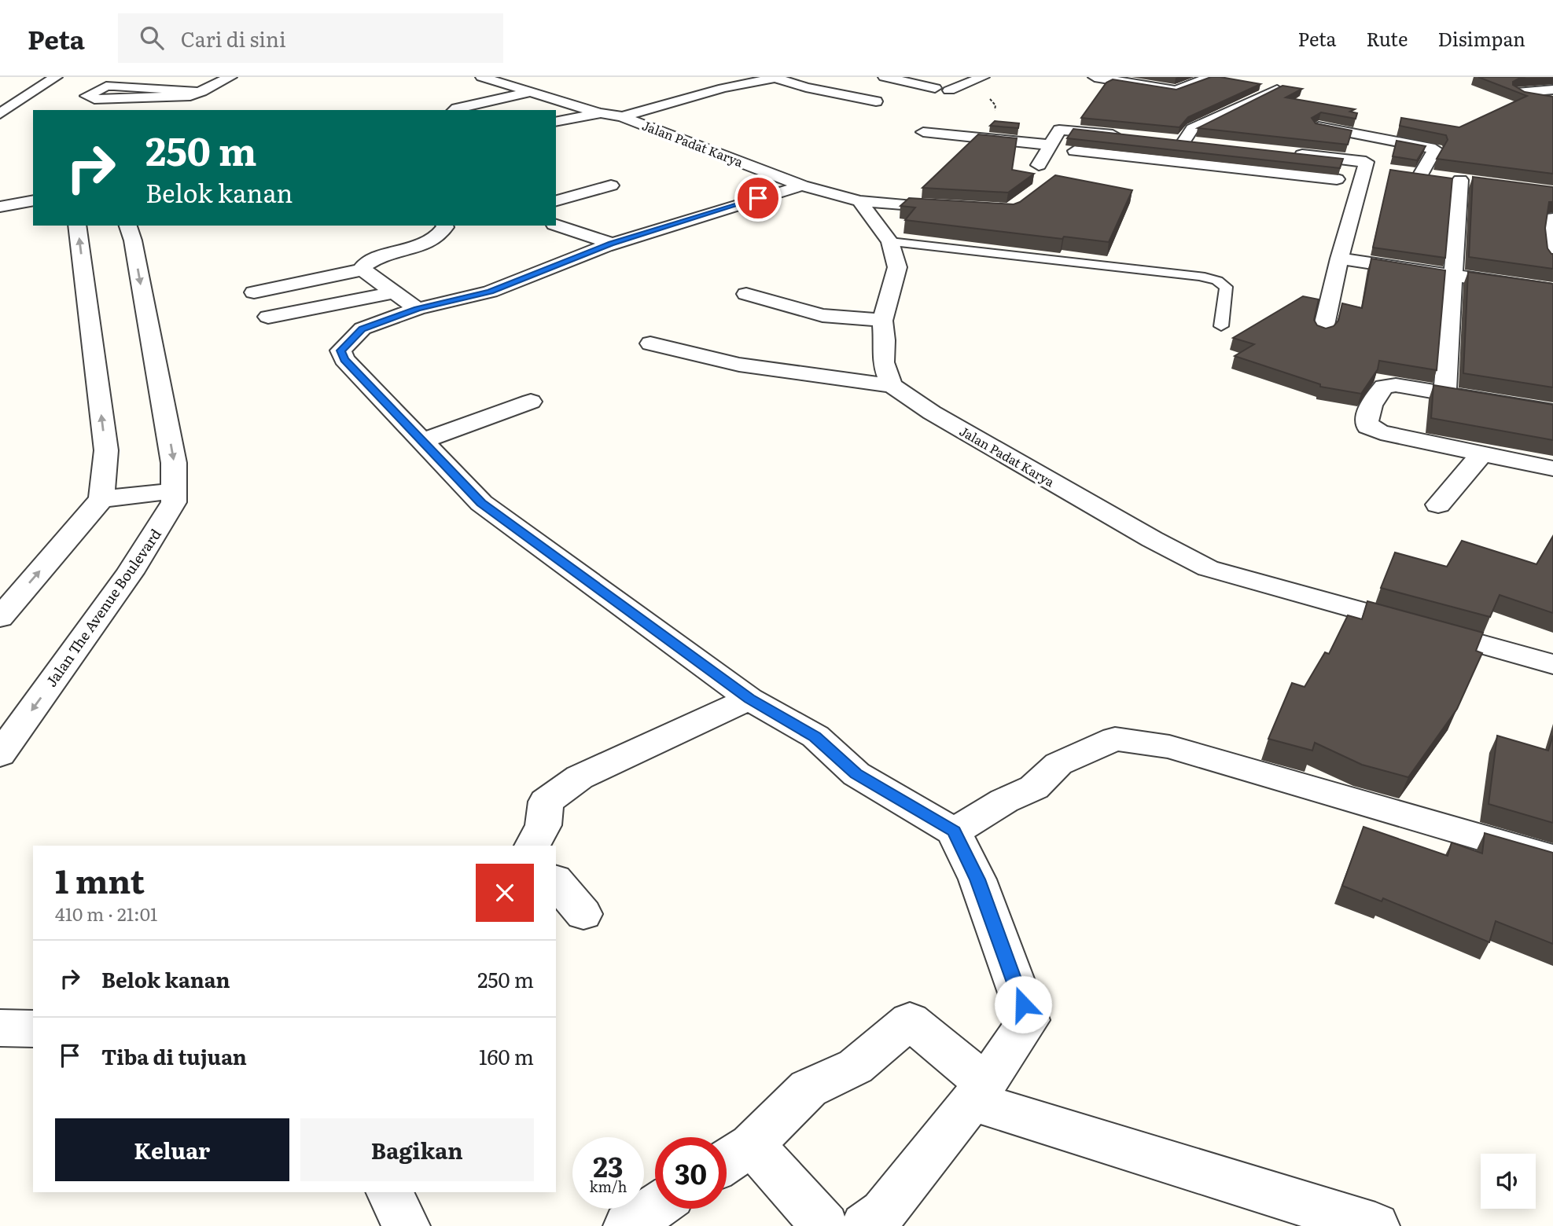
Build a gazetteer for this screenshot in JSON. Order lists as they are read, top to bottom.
{
  "streets": {
    "street": ["Jalan Padat Karya", "Jalan The Avenue Boulevard"]
  },
  "page": {
    "header": "Peta",
    "search": "Cari di sini",
    "nav": ["Peta", "Rute", "Disimpan"],
    "turn": ["250 m", "Belok kanan"],
    "heading": ["1 mnt", "410 m · 21:01"],
    "list": [
      {
        "name": "Belok kanan",
        "value": "250 m"
      },
      {
        "name": "Tiba di tujuan",
        "value": "160 m"
      }
    ],
    "buttons": ["Keluar", "Bagikan"],
    "speed": "23 km/h",
    "limit": "30"
  }
}
